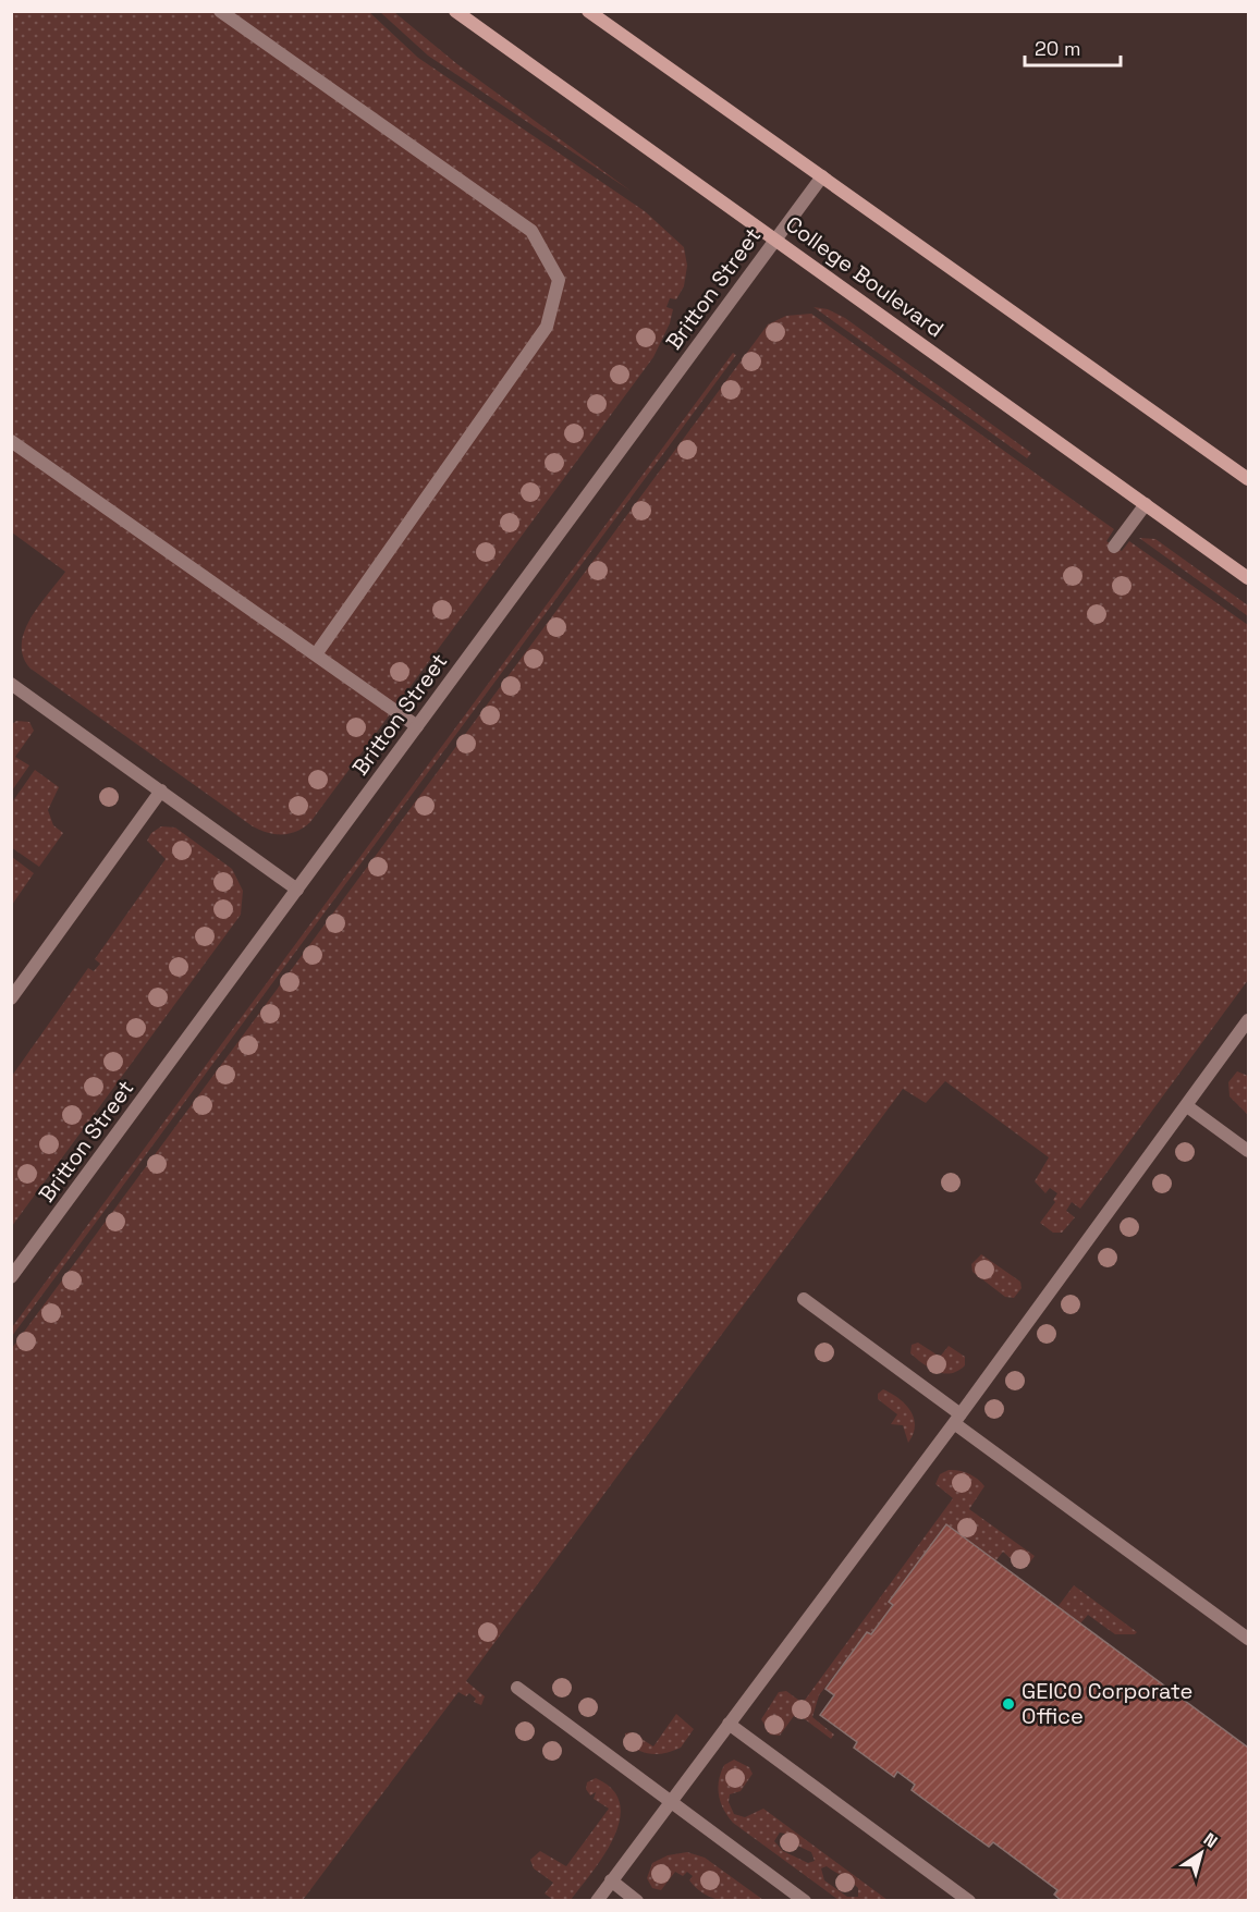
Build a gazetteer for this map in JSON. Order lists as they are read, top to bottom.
{
  "streets": {
    "main road": ["College Boulevard"],
    "street": ["Britton Street"]
  },
  "crossings": [
    ["College Boulevard", "Britton Street"]
  ],
  "places": ["GEICO Corporate Office"],
  "scale_bar": "20 m",
  "north": "top right"
}
